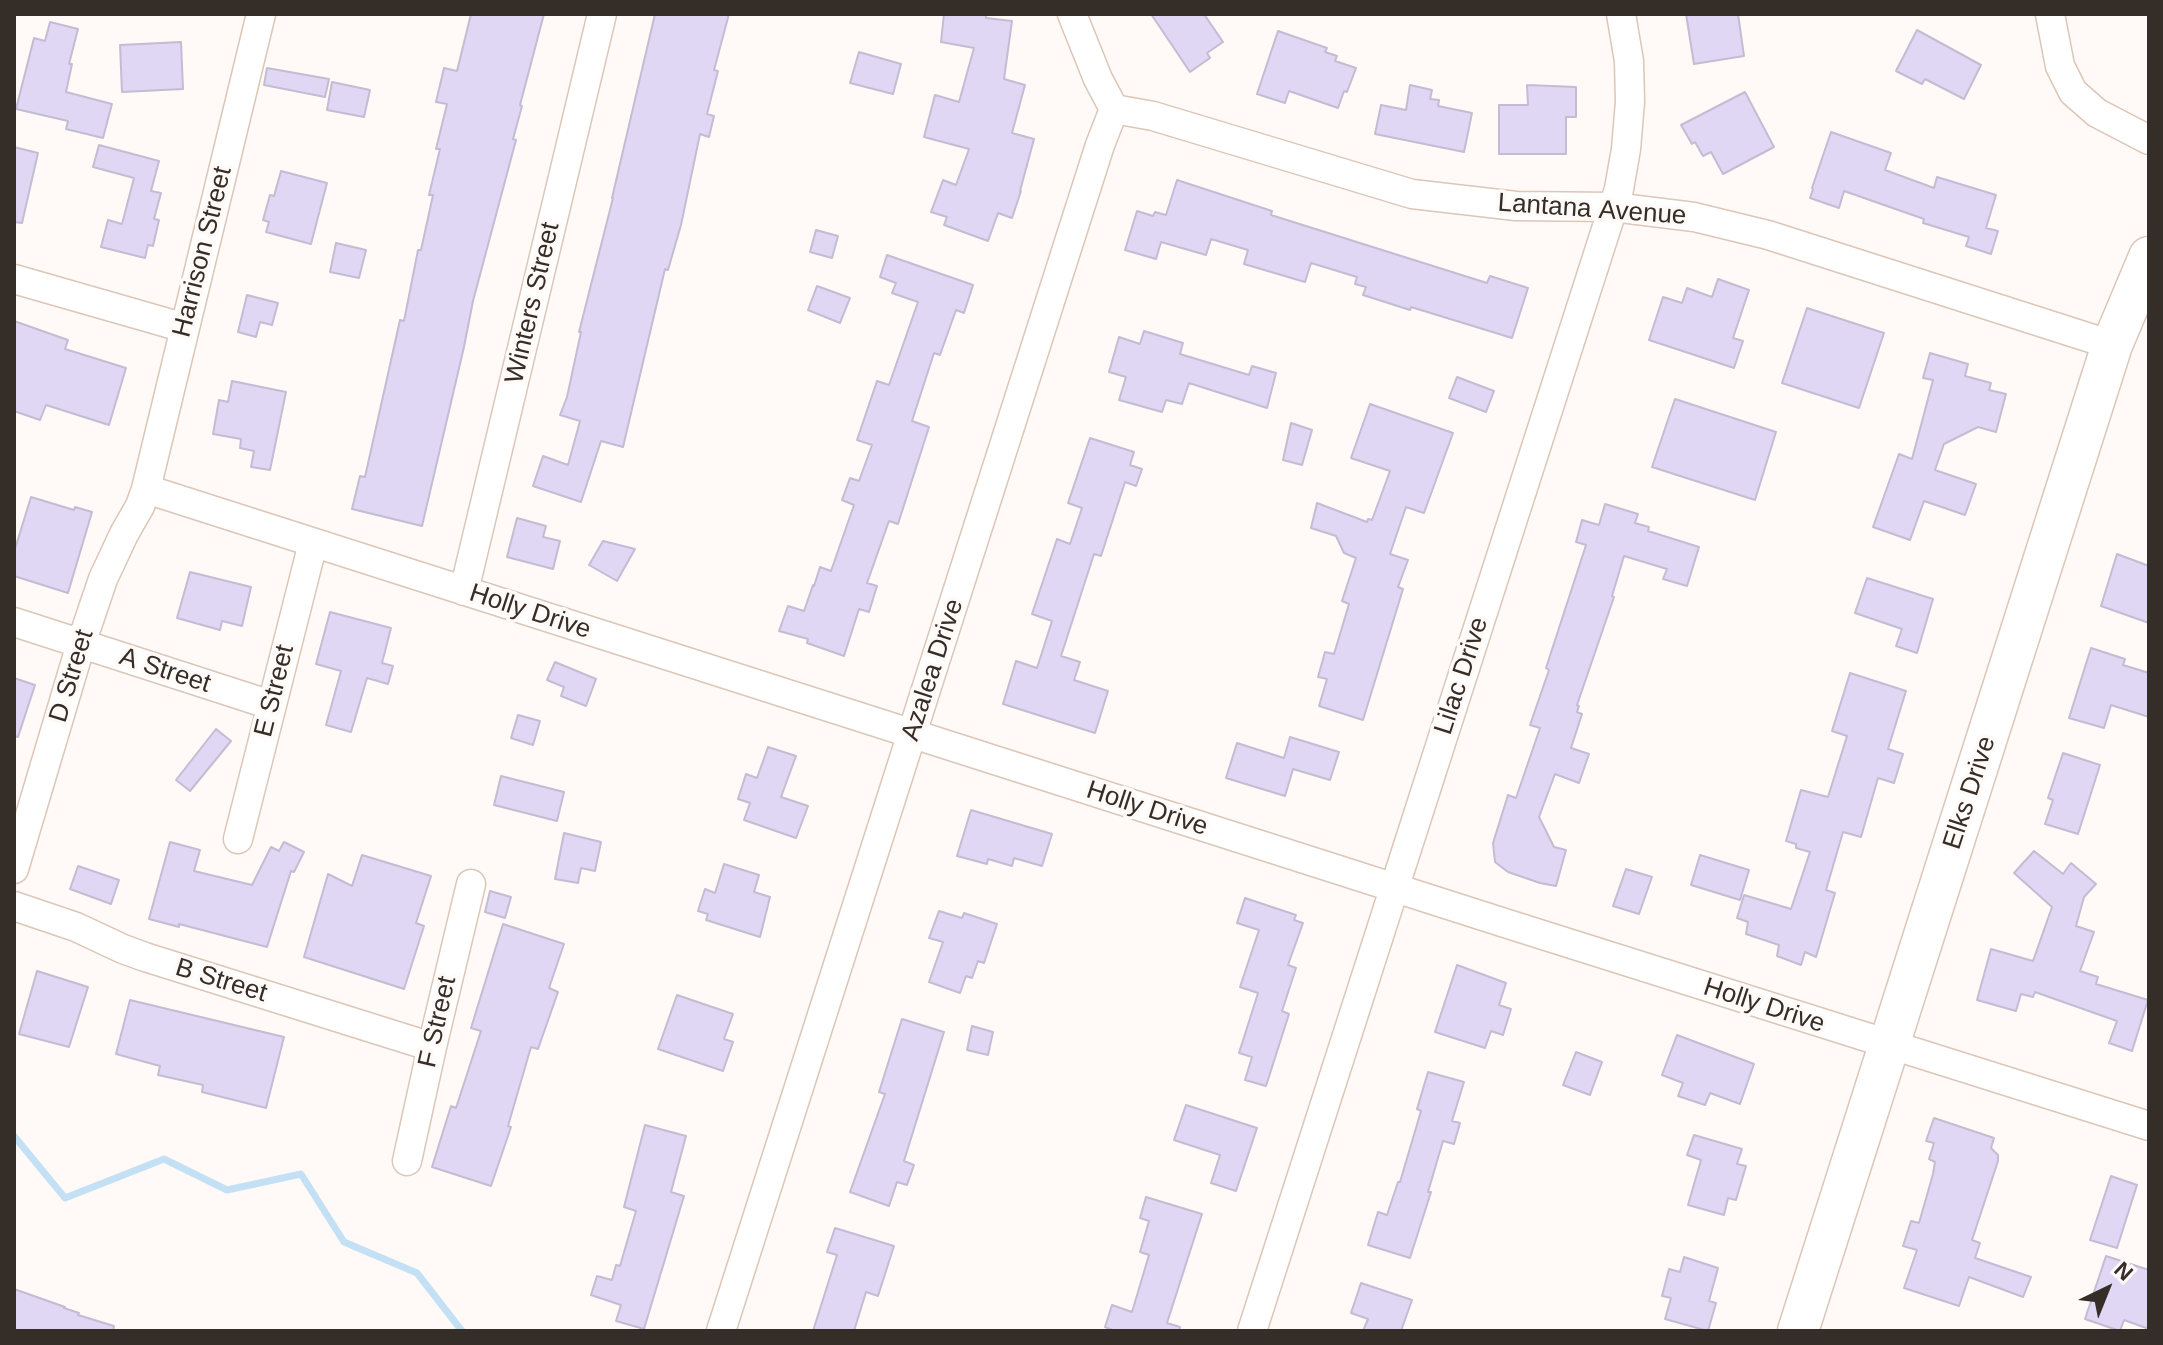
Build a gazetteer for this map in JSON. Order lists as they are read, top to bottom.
{
  "streets": {
    "main road": ["Elks Drive"],
    "street": [
      "Lantana Avenue",
      "Harrison Street",
      "Winters Street",
      "Holly Drive",
      "Azalea Drive",
      "A Street",
      "D Street",
      "Lilac Drive",
      "E Street",
      "B Street",
      "F Street"
    ]
  },
  "crossings": [
    ["Lantana Avenue", "Azalea Drive"],
    ["Lantana Avenue", "Lilac Drive"],
    ["Lantana Avenue", "Elks Drive"],
    ["Harrison Street", "Holly Drive"],
    ["Harrison Street", "D Street"],
    ["Winters Street", "Holly Drive"],
    ["Holly Drive", "Azalea Drive"],
    ["Holly Drive", "D Street"],
    ["Holly Drive", "Lilac Drive"],
    ["Holly Drive", "E Street"],
    ["Holly Drive", "Elks Drive"],
    ["A Street", "D Street"],
    ["A Street", "E Street"],
    ["B Street", "F Street"]
  ],
  "north": "top right"
}
